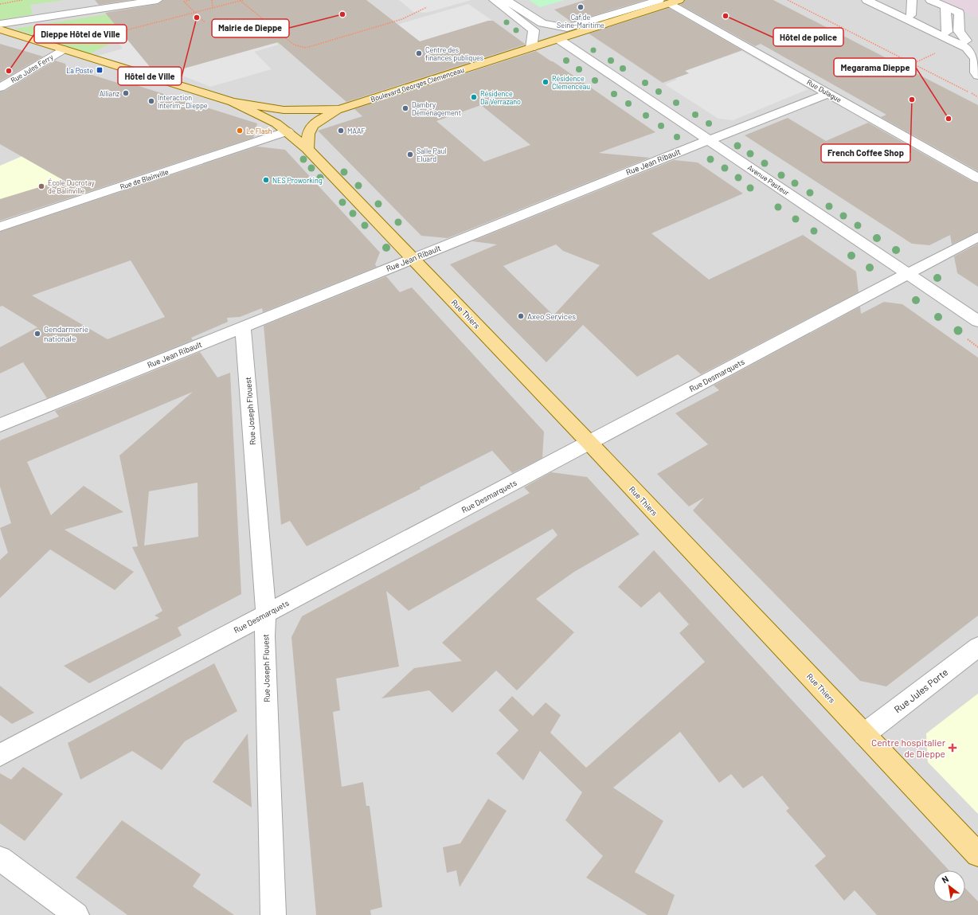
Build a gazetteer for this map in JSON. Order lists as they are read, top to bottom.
{
  "streets": {
    "main road": ["Boulevard Georges Clemenceau", "Rue Thiers"],
    "street": [
      "Rue Jules Ferry",
      "Rue Dulague",
      "Rue Jean Ribault",
      "Rue de Blainville",
      "Avenue Pasteur",
      "Rue Desmarquets",
      "Rue Joseph Flouest",
      "Rue Jules Porte"
    ]
  },
  "crossings": [
    ["Boulevard Georges Clemenceau", "Rue Dulague"],
    ["Boulevard Georges Clemenceau", "Avenue Pasteur"],
    ["Boulevard Georges Clemenceau", "Rue Thiers"],
    ["Rue Dulague", "Rue Jean Ribault"],
    ["Rue Jean Ribault", "Avenue Pasteur"],
    ["Rue Jean Ribault", "Rue Thiers"],
    ["Rue Jean Ribault", "Rue Joseph Flouest"],
    ["Rue de Blainville", "Rue Thiers"],
    ["Avenue Pasteur", "Rue Desmarquets"],
    ["Rue Thiers", "Rue Desmarquets"],
    ["Rue Thiers", "Rue Jules Porte"],
    ["Rue Desmarquets", "Rue Joseph Flouest"]
  ],
  "places": {
    "other": [
      "Caf de Seine-Maritime",
      "Mairie de Dieppe",
      "Hôtel de police",
      "Hôtel de Ville",
      "Centre des finances publiques",
      "Dieppe Hôtel de Ville",
      "Résidence Clemenceau",
      "Allianz",
      "Résidence Da Verrazano",
      "French Coffee Shop",
      "Interaction Interim - Dieppe",
      "Dambry Déménagement",
      "Megarama Dieppe",
      "Le Flash",
      "MAAF",
      "Salle Paul Eluard",
      "NES Proworking",
      "École Ducrotay de Balinville",
      "Axeo Services",
      "Gendarmerie nationale"
    ],
    "transit": ["La Poste"],
    "health": ["Centre hospitalier de Dieppe"]
  },
  "north": "top left"
}
